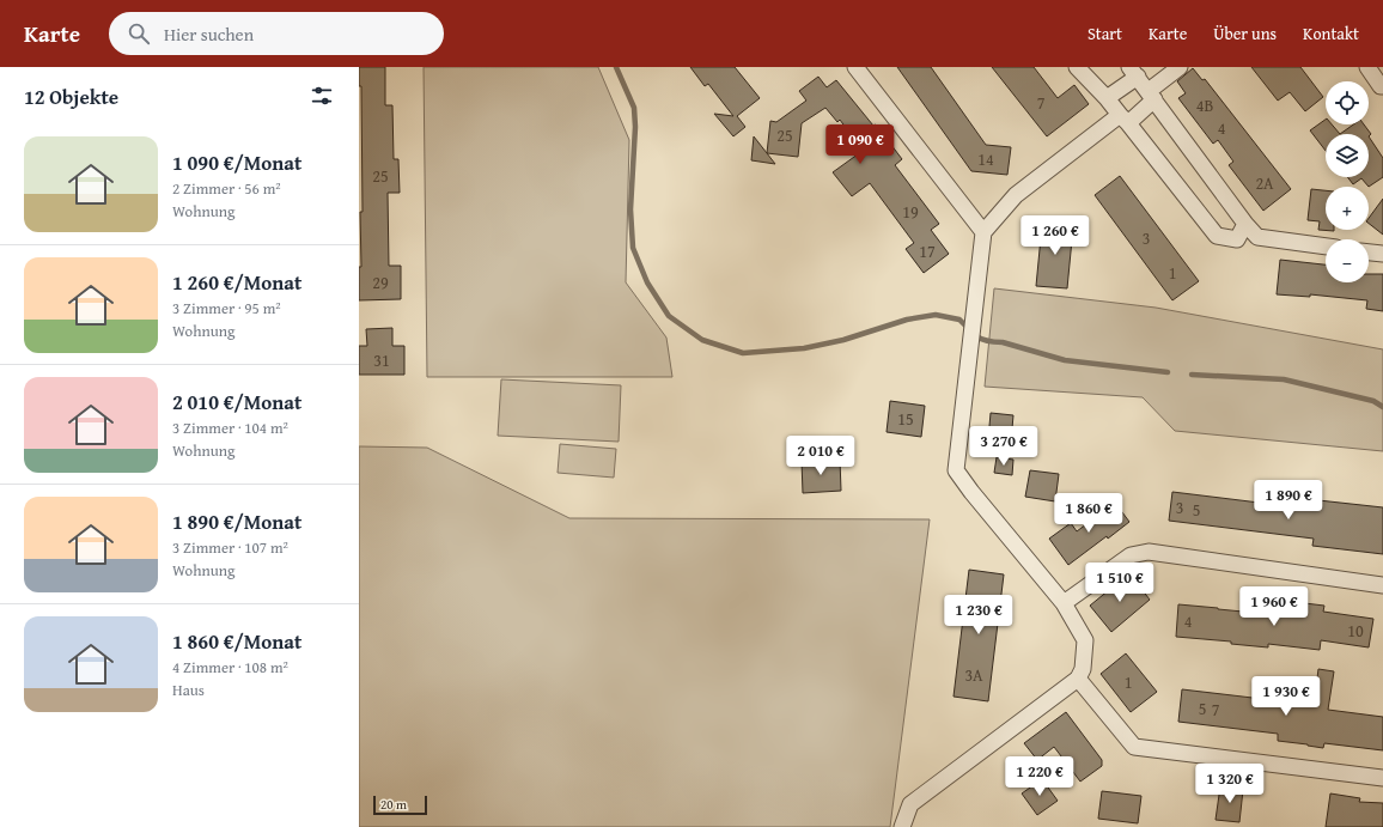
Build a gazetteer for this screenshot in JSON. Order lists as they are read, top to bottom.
{
  "house_numbers": [
    "7",
    "4B",
    "4",
    "25",
    "14",
    "25",
    "2A",
    "19",
    "3",
    "17",
    "1",
    "29",
    "31",
    "15",
    "3",
    "5",
    "4",
    "10",
    "3A",
    "1",
    "5",
    "7"
  ],
  "scale_bar": "20 m",
  "page": {
    "header": "Karte",
    "search": "Hier suchen",
    "nav": [
      "Start",
      "Karte",
      "Über uns",
      "Kontakt"
    ],
    "heading": "12 Objekte",
    "map_buttons": ["+", "−"],
    "list": [
      {
        "name": "1 090 €/Monat",
        "note": "2 Zimmer · 56 m² · Wohnung"
      },
      {
        "name": "1 260 €/Monat",
        "note": "3 Zimmer · 95 m² · Wohnung"
      },
      {
        "name": "2 010 €/Monat",
        "note": "3 Zimmer · 104 m² · Wohnung"
      },
      {
        "name": "1 890 €/Monat",
        "note": "3 Zimmer · 107 m² · Wohnung"
      },
      {
        "name": "1 860 €/Monat",
        "note": "4 Zimmer · 108 m² · Haus"
      }
    ],
    "price": [
      "1 090 €",
      "1 260 €",
      "3 270 €",
      "2 010 €",
      "1 890 €",
      "1 860 €",
      "1 510 €",
      "1 960 €",
      "1 230 €",
      "1 930 €",
      "1 220 €",
      "1 320 €"
    ],
    "scale": "20 m"
  }
}
